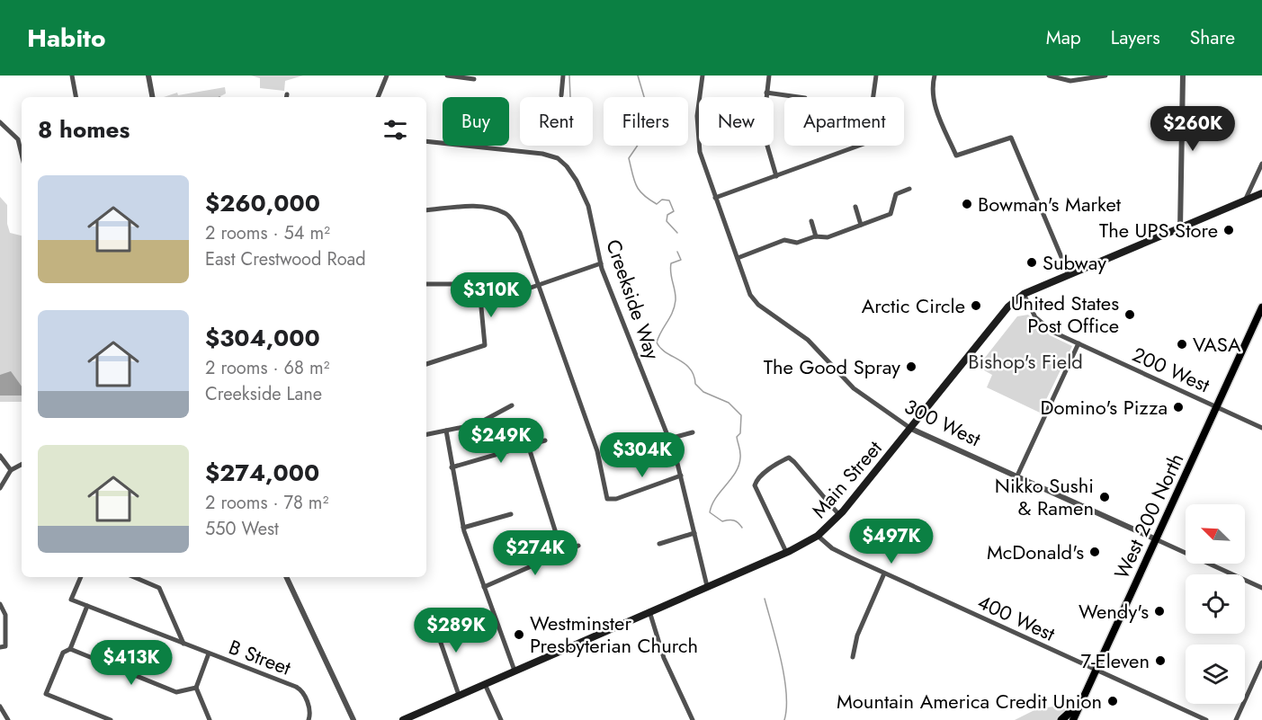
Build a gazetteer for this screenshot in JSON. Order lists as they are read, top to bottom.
{
  "streets": {
    "main road": ["Main Street", "West 200 North"],
    "street": [
      "Creekside Way",
      "200 West",
      "300 West",
      "400 West",
      "B Street"
    ]
  },
  "crossings": [
    ["Creekside Way", "Main Street"],
    ["200 West", "Main Street"],
    ["200 West", "West 200 North"],
    ["300 West", "Main Street"],
    ["300 West", "West 200 North"],
    ["Main Street", "400 West"],
    ["West 200 North", "400 West"]
  ],
  "parks": ["Bishop's Field"],
  "places": [
    "Bowman's Market",
    "The UPS Store",
    "Subway",
    "Arctic Circle",
    "United States Post Office",
    "VASA",
    "The Good Spray",
    "Domino's Pizza",
    "Nikko Sushi & Ramen",
    "McDonald's",
    "Wendy's",
    "Westminster Presbyterian Church",
    "7-Eleven",
    "Mountain America Credit Union"
  ],
  "north": "top left",
  "page": {
    "header": "Habito",
    "nav": ["Map", "Layers", "Share"],
    "chip": [
      "Buy",
      "Rent",
      "Filters",
      "New",
      "Apartment"
    ],
    "heading": "8 homes",
    "price": [
      "$260K",
      "$310K",
      "$249K",
      "$304K",
      "$497K",
      "$274K",
      "$289K",
      "$413K"
    ],
    "list": [
      {
        "name": "$260,000",
        "note": "2 rooms · 54 m² · East Crestwood Road"
      },
      {
        "name": "$304,000",
        "note": "2 rooms · 68 m² · Creekside Lane"
      },
      {
        "name": "$274,000",
        "note": "2 rooms · 78 m² · 550 West"
      }
    ]
  }
}
